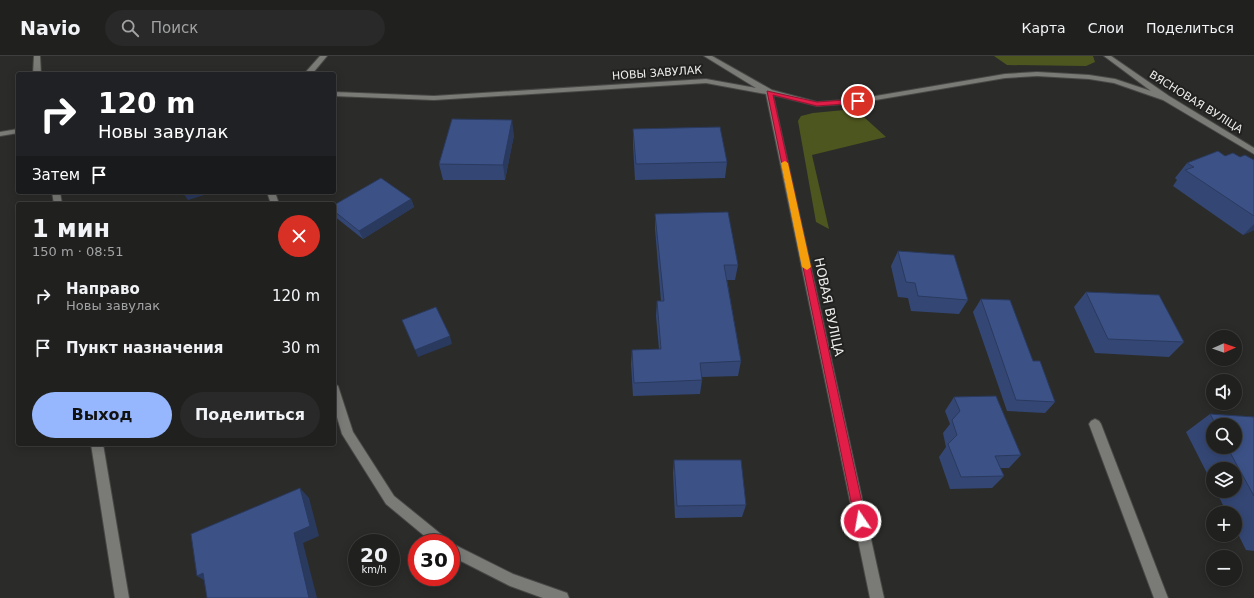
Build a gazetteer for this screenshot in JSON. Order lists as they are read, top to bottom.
{
  "streets": {
    "street": ["НОВЫ ЗАВУЛАК", "ВЯСНОВАЯ ВУЛІЦА", "НОВАЯ ВУЛІЦА"]
  },
  "crossings": [
    ["НОВЫ ЗАВУЛАК", "ВЯСНОВАЯ ВУЛІЦА"],
    ["НОВЫ ЗАВУЛАК", "НОВАЯ ВУЛІЦА"]
  ],
  "north": "right",
  "page": {
    "header": "Navio",
    "search": "Поиск",
    "nav": ["Карта", "Слои", "Поделиться"],
    "turn": ["120 m", "Новы завулак"],
    "then": "Затем",
    "heading": ["1 мин", "150 m · 08:51"],
    "list": [
      {
        "name": "Направо",
        "note": "Новы завулак",
        "value": "120 m"
      },
      {
        "name": "Пункт назначения",
        "value": "30 m"
      }
    ],
    "map_buttons": ["+", "−"],
    "buttons": ["Выход", "Поделиться"],
    "speed": "20 km/h",
    "limit": "30"
  }
}
